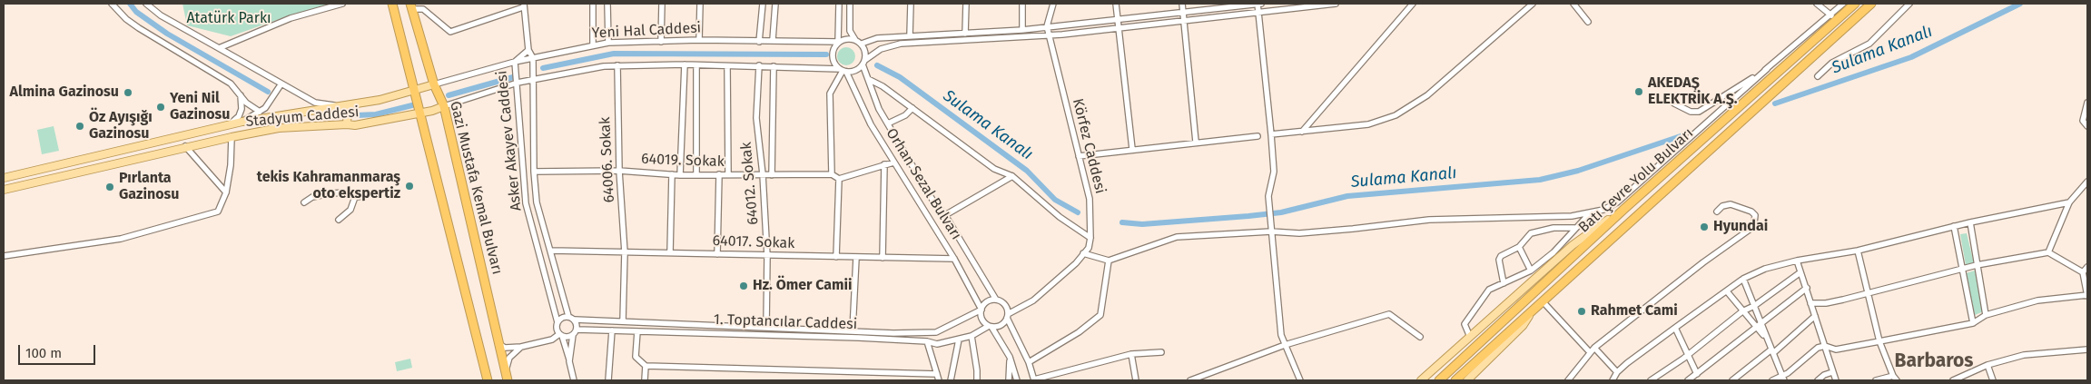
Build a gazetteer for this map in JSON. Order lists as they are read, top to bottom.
{
  "streets": {
    "highway": ["Batı Çevre Yolu Bulvarı", "Gazi Mustafa Kemal Bulvarı"],
    "main road": ["Stadyum Caddesi"],
    "street": [
      "Yeni Hal Caddesi",
      "Asker Akayev Caddesi",
      "Körfez Caddesi",
      "64006. Sokak",
      "64019. Sokak",
      "64012. Sokak",
      "Orhan Sezal Bulvarı",
      "64017. Sokak",
      "1. Toptancılar Caddesi"
    ]
  },
  "crossings": [
    ["Yeni Hal Caddesi", "Stadyum Caddesi"],
    ["Yeni Hal Caddesi", "Asker Akayev Caddesi"],
    ["Yeni Hal Caddesi", "Orhan Sezal Bulvarı"],
    ["Yeni Hal Caddesi", "Gazi Mustafa Kemal Bulvarı"],
    ["Stadyum Caddesi", "Gazi Mustafa Kemal Bulvarı"],
    ["Asker Akayev Caddesi", "64019. Sokak"],
    ["Asker Akayev Caddesi", "64017. Sokak"],
    ["Asker Akayev Caddesi", "1. Toptancılar Caddesi"],
    ["Körfez Caddesi", "Orhan Sezal Bulvarı"],
    ["Körfez Caddesi", "1. Toptancılar Caddesi"],
    ["64006. Sokak", "64019. Sokak"],
    ["64006. Sokak", "64017. Sokak"],
    ["64006. Sokak", "1. Toptancılar Caddesi"],
    ["64019. Sokak", "64012. Sokak"],
    ["64012. Sokak", "64017. Sokak"],
    ["64012. Sokak", "1. Toptancılar Caddesi"],
    ["Orhan Sezal Bulvarı", "64017. Sokak"],
    ["Orhan Sezal Bulvarı", "1. Toptancılar Caddesi"]
  ],
  "districts": ["Barbaros"],
  "water": ["Sulama Kanalı"],
  "parks": ["Atatürk Parkı"],
  "places": [
    "AKEDAŞ ELEKTRİK A.Ş.",
    "Almina Gazinosu",
    "Yeni Nil Gazinosu",
    "Öz Ayışığı Gazinosu",
    "tekis Kahramanmaraş oto ekspertiz",
    "Pırlanta Gazinosu",
    "Hyundai",
    "Hz. Ömer Camii",
    "Rahmet Cami"
  ],
  "scale_bar": "100 m"
}
